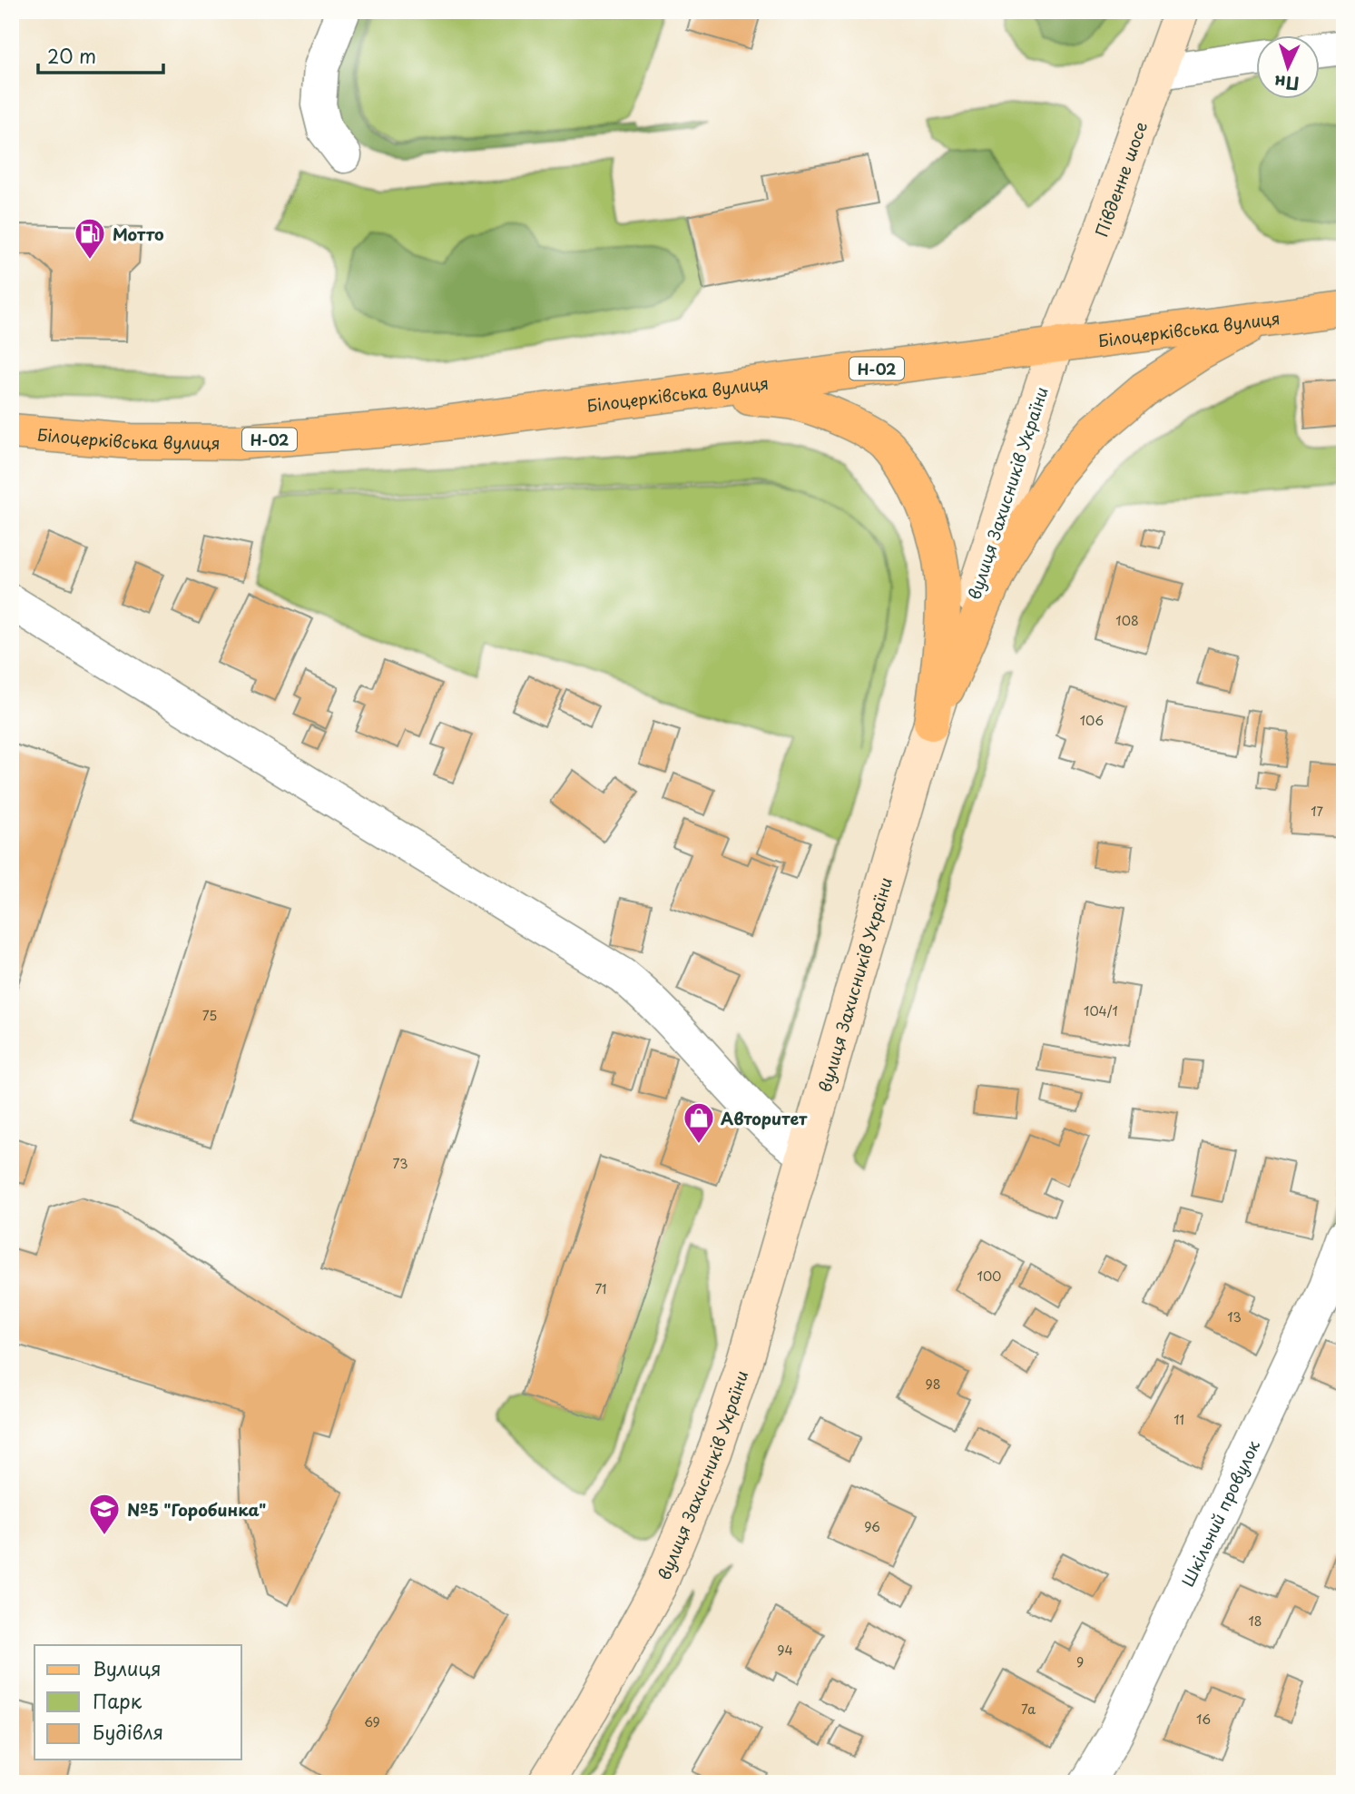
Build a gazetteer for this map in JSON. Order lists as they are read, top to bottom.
{
  "streets": {
    "main road": ["Білоцерківська вулиця", "Н-02"],
    "street": ["Південне шосе", "вулиця Захисників України", "Шкільний провулок"]
  },
  "crossings": [
    ["Південне шосе", "Білоцерківська вулиця"],
    ["Південне шосе", "вулиця Захисників України"],
    ["Білоцерківська вулиця", "вулиця Захисників України"]
  ],
  "places": {
    "fuel station": ["Мотто"],
    "shop": ["Авторитет"],
    "school or university": ["№5 \"Горобинка\""]
  },
  "house_numbers": [
    "108",
    "106",
    "17",
    "104/1",
    "75",
    "73",
    "100",
    "71",
    "13",
    "98",
    "11",
    "96",
    "18",
    "94",
    "9",
    "7а",
    "16",
    "69"
  ],
  "legend": ["Вулиця", "Парк", "Будівля"],
  "scale_bar": "20 m",
  "north": "bottom"
}
